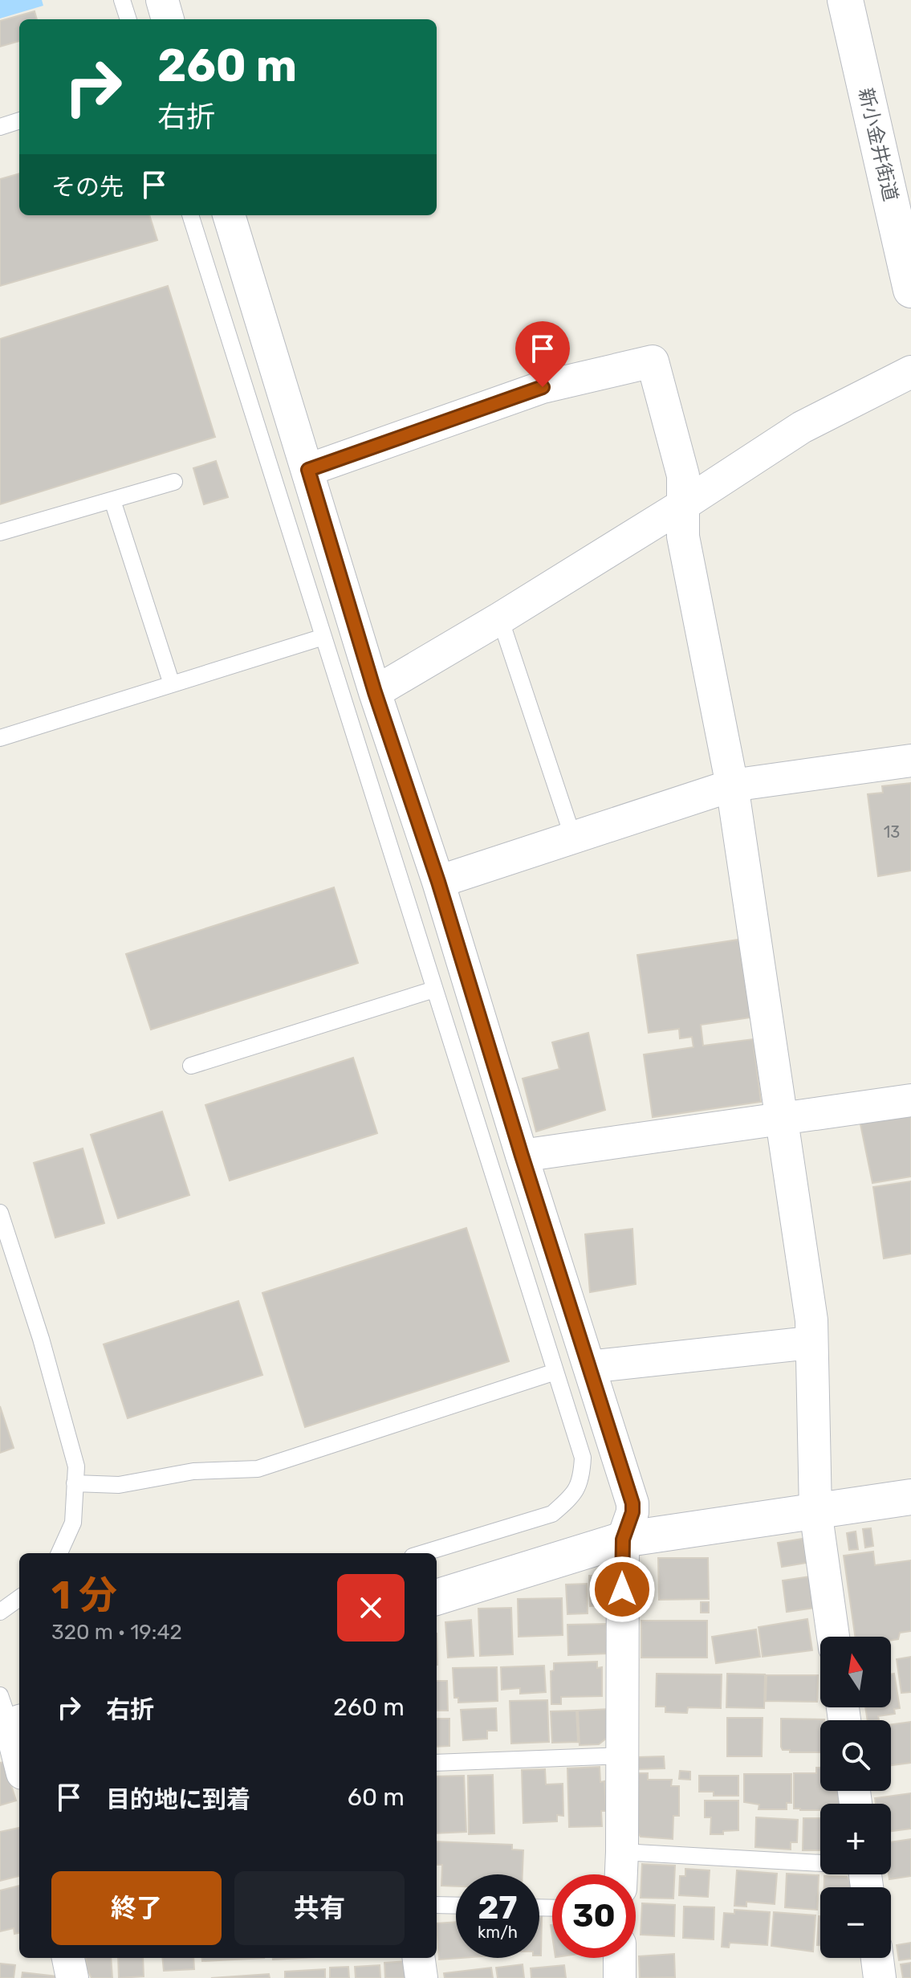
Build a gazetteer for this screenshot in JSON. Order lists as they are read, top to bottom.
{
  "streets": {
    "street": ["新小金井街道"]
  },
  "house_numbers": ["13"],
  "north": "top",
  "page": {
    "turn": ["260 m", "右折"],
    "then": "その先",
    "heading": ["1 分", "320 m · 19:42"],
    "map_buttons": ["+", "−"],
    "list": [
      {
        "name": "右折",
        "value": "260 m"
      },
      {
        "name": "目的地に到着",
        "value": "60 m"
      }
    ],
    "buttons": ["終了", "共有"],
    "speed": "27 km/h",
    "limit": "30"
  }
}
